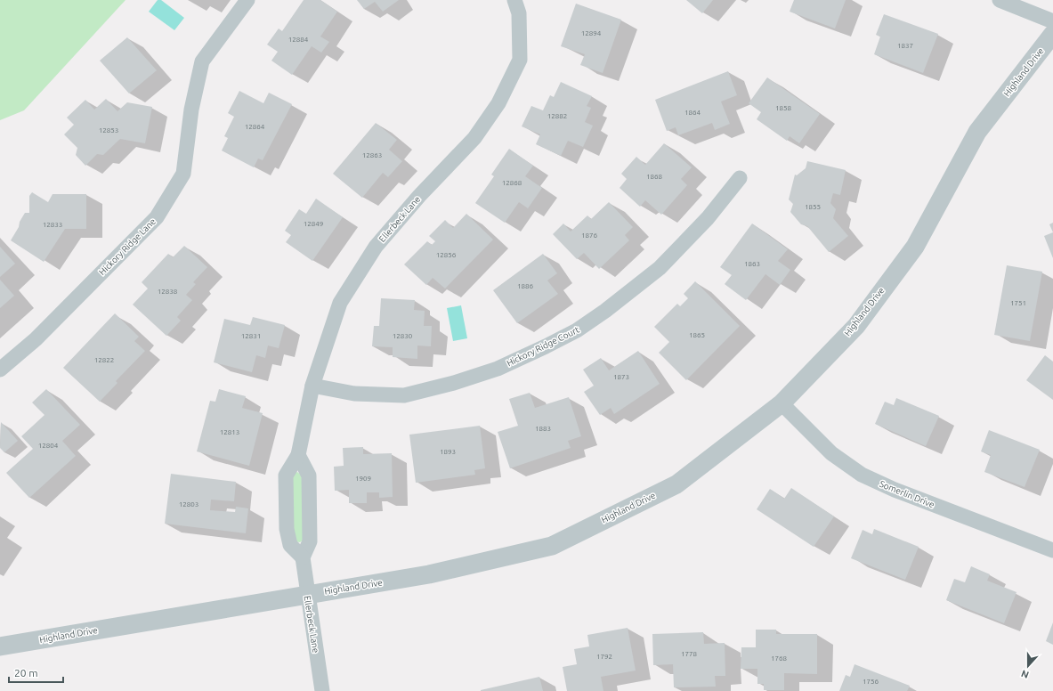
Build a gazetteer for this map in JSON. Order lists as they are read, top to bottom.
{
  "streets": {
    "street": [
      "Highland Drive",
      "Ellerbeck Lane",
      "Hickory Ridge Lane",
      "Hickory Ridge Court",
      "Somerlin Drive"
    ]
  },
  "crossings": [
    ["Highland Drive", "Ellerbeck Lane"],
    ["Highland Drive", "Somerlin Drive"],
    ["Ellerbeck Lane", "Hickory Ridge Court"]
  ],
  "house_numbers": [
    "12894",
    "12884",
    "1837",
    "1858",
    "1864",
    "12882",
    "12864",
    "12853",
    "12863",
    "1868",
    "12868",
    "1855",
    "12849",
    "12833",
    "1876",
    "12856",
    "1863",
    "1886",
    "12838",
    "1751",
    "1865",
    "12831",
    "12830",
    "12822",
    "1873",
    "1883",
    "12813",
    "12804",
    "1893",
    "1909",
    "12803",
    "1778",
    "1792",
    "1768",
    "1756"
  ],
  "scale_bar": "20 m",
  "north": "bottom"
}
